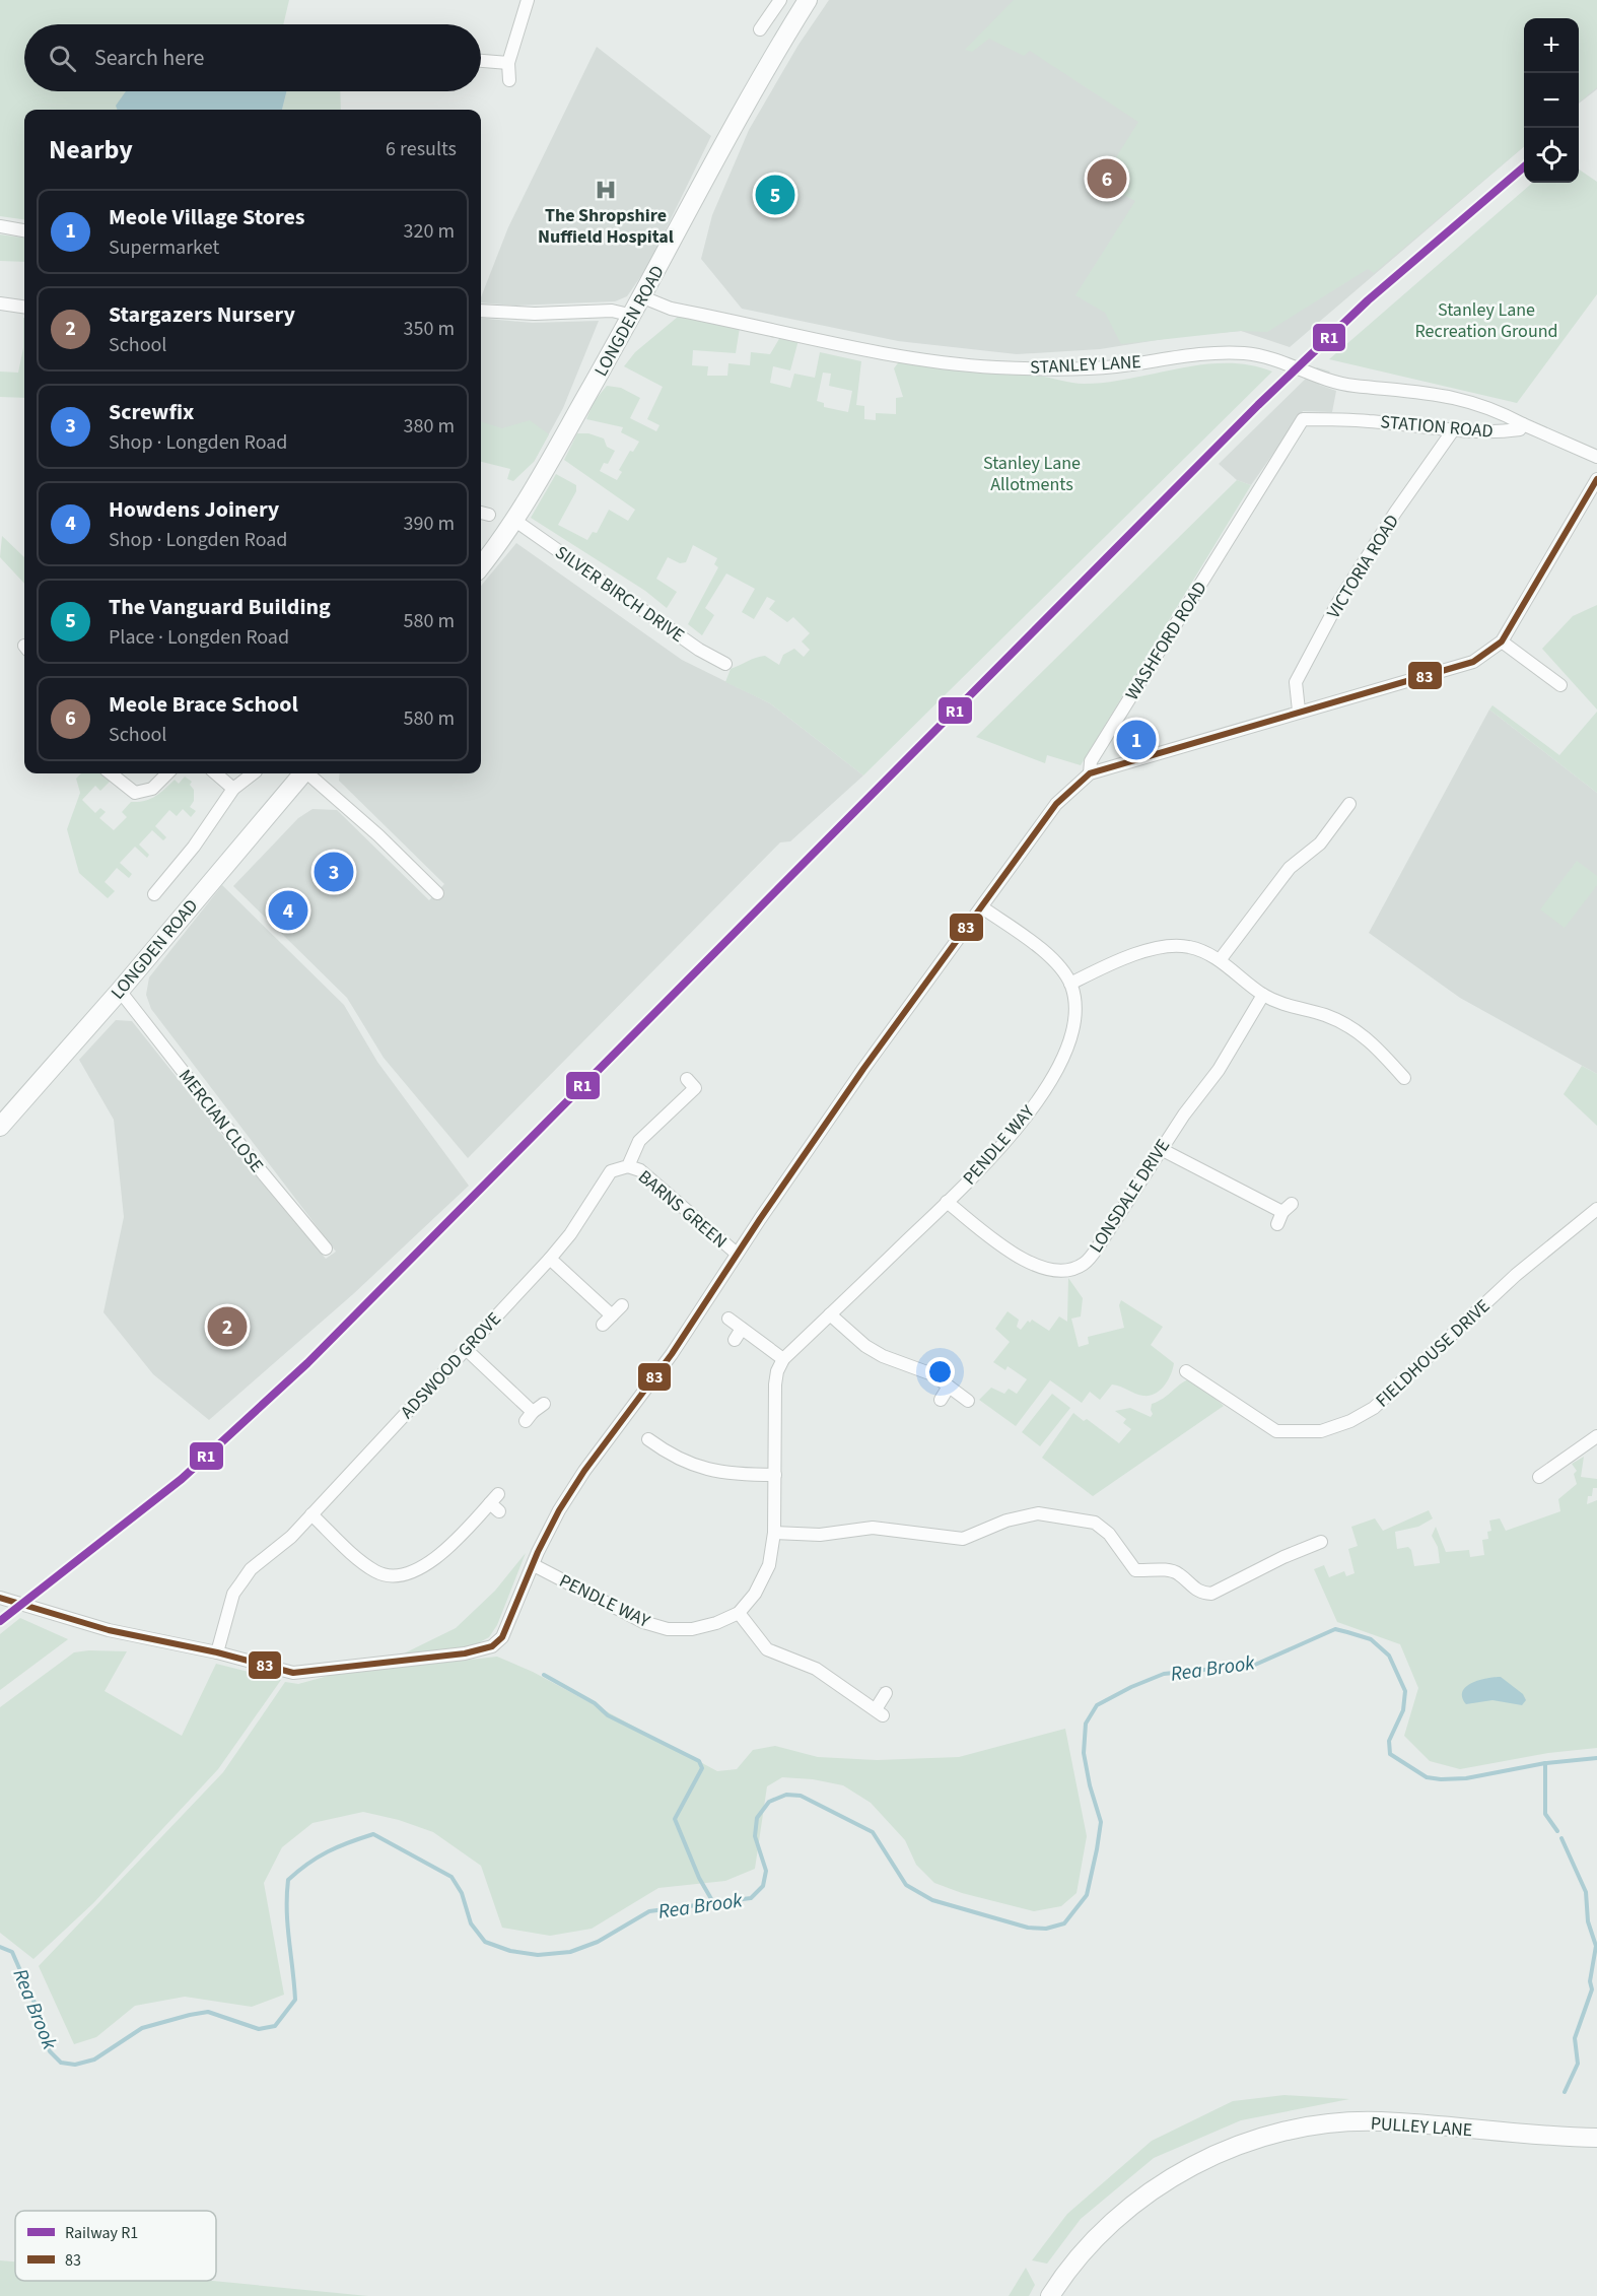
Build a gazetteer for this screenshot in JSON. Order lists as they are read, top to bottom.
{
  "streets": {
    "street": [
      "LONGDEN ROAD",
      "STANLEY LANE",
      "STATION ROAD",
      "VICTORIA ROAD",
      "SILVER BIRCH DRIVE",
      "WASHFORD ROAD",
      "MERCIAN CLOSE",
      "PENDLE WAY",
      "LONSDALE DRIVE",
      "BARNS GREEN",
      "FIELDHOUSE DRIVE",
      "ADSWOOD GROVE",
      "PULLEY LANE"
    ]
  },
  "crossings": [
    ["LONGDEN ROAD", "STANLEY LANE"],
    ["LONGDEN ROAD", "SILVER BIRCH DRIVE"],
    ["LONGDEN ROAD", "MERCIAN CLOSE"],
    ["STANLEY LANE", "STATION ROAD"],
    ["STATION ROAD", "VICTORIA ROAD"],
    ["STATION ROAD", "WASHFORD ROAD"],
    ["WASHFORD ROAD", "PENDLE WAY"],
    ["WASHFORD ROAD", "BARNS GREEN"],
    ["WASHFORD ROAD", "ADSWOOD GROVE"],
    ["PENDLE WAY", "LONSDALE DRIVE"],
    ["BARNS GREEN", "ADSWOOD GROVE"]
  ],
  "water": ["Rea Brook"],
  "parks": ["Stanley Lane Recreation Ground", "Stanley Lane Allotments"],
  "places": {
    "hospital": ["The Shropshire Nuffield Hospital"]
  },
  "lines": ["rail line R1", "transit line 83"],
  "legend": ["Railway R1", "83"],
  "page": {
    "map_buttons": ["+", "−"],
    "search": "Search here",
    "heading": ["Nearby", "6 results"],
    "pins": [
      "6",
      "5",
      "1",
      "3",
      "4",
      "2"
    ],
    "list": [
      {
        "mark": "1",
        "name": "Meole Village Stores",
        "note": "Supermarket",
        "value": "320 m"
      },
      {
        "mark": "2",
        "name": "Stargazers Nursery",
        "note": "School",
        "value": "350 m"
      },
      {
        "mark": "3",
        "name": "Screwfix",
        "note": "Shop · Longden Road",
        "value": "380 m"
      },
      {
        "mark": "4",
        "name": "Howdens Joinery",
        "note": "Shop · Longden Road",
        "value": "390 m"
      },
      {
        "mark": "5",
        "name": "The Vanguard Building",
        "note": "Place · Longden Road",
        "value": "580 m"
      },
      {
        "mark": "6",
        "name": "Meole Brace School",
        "note": "School",
        "value": "580 m"
      }
    ]
  }
}
